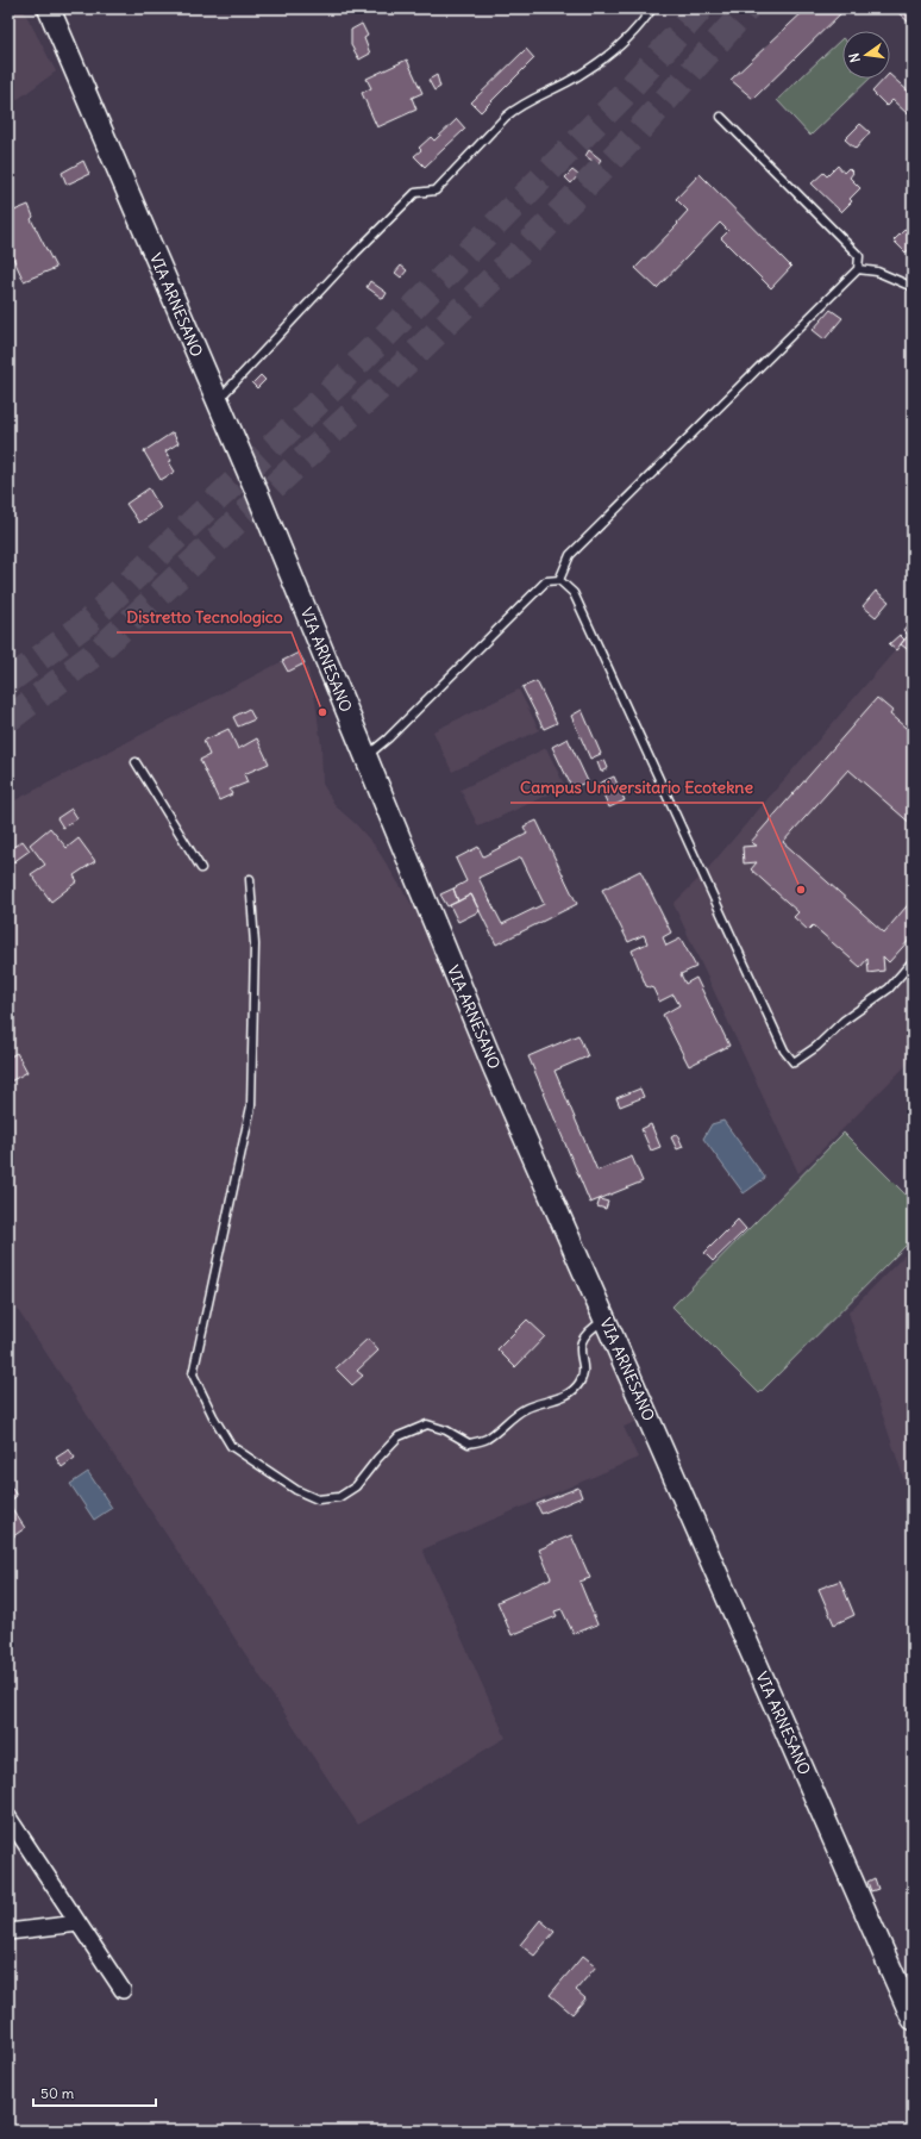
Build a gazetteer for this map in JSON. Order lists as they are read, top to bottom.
{
  "streets": {
    "main road": ["VIA ARNESANO"]
  },
  "places": ["Distretto Tecnologico", "Campus Universitario Ecotekne"],
  "scale_bar": "50 m",
  "north": "left"
}
